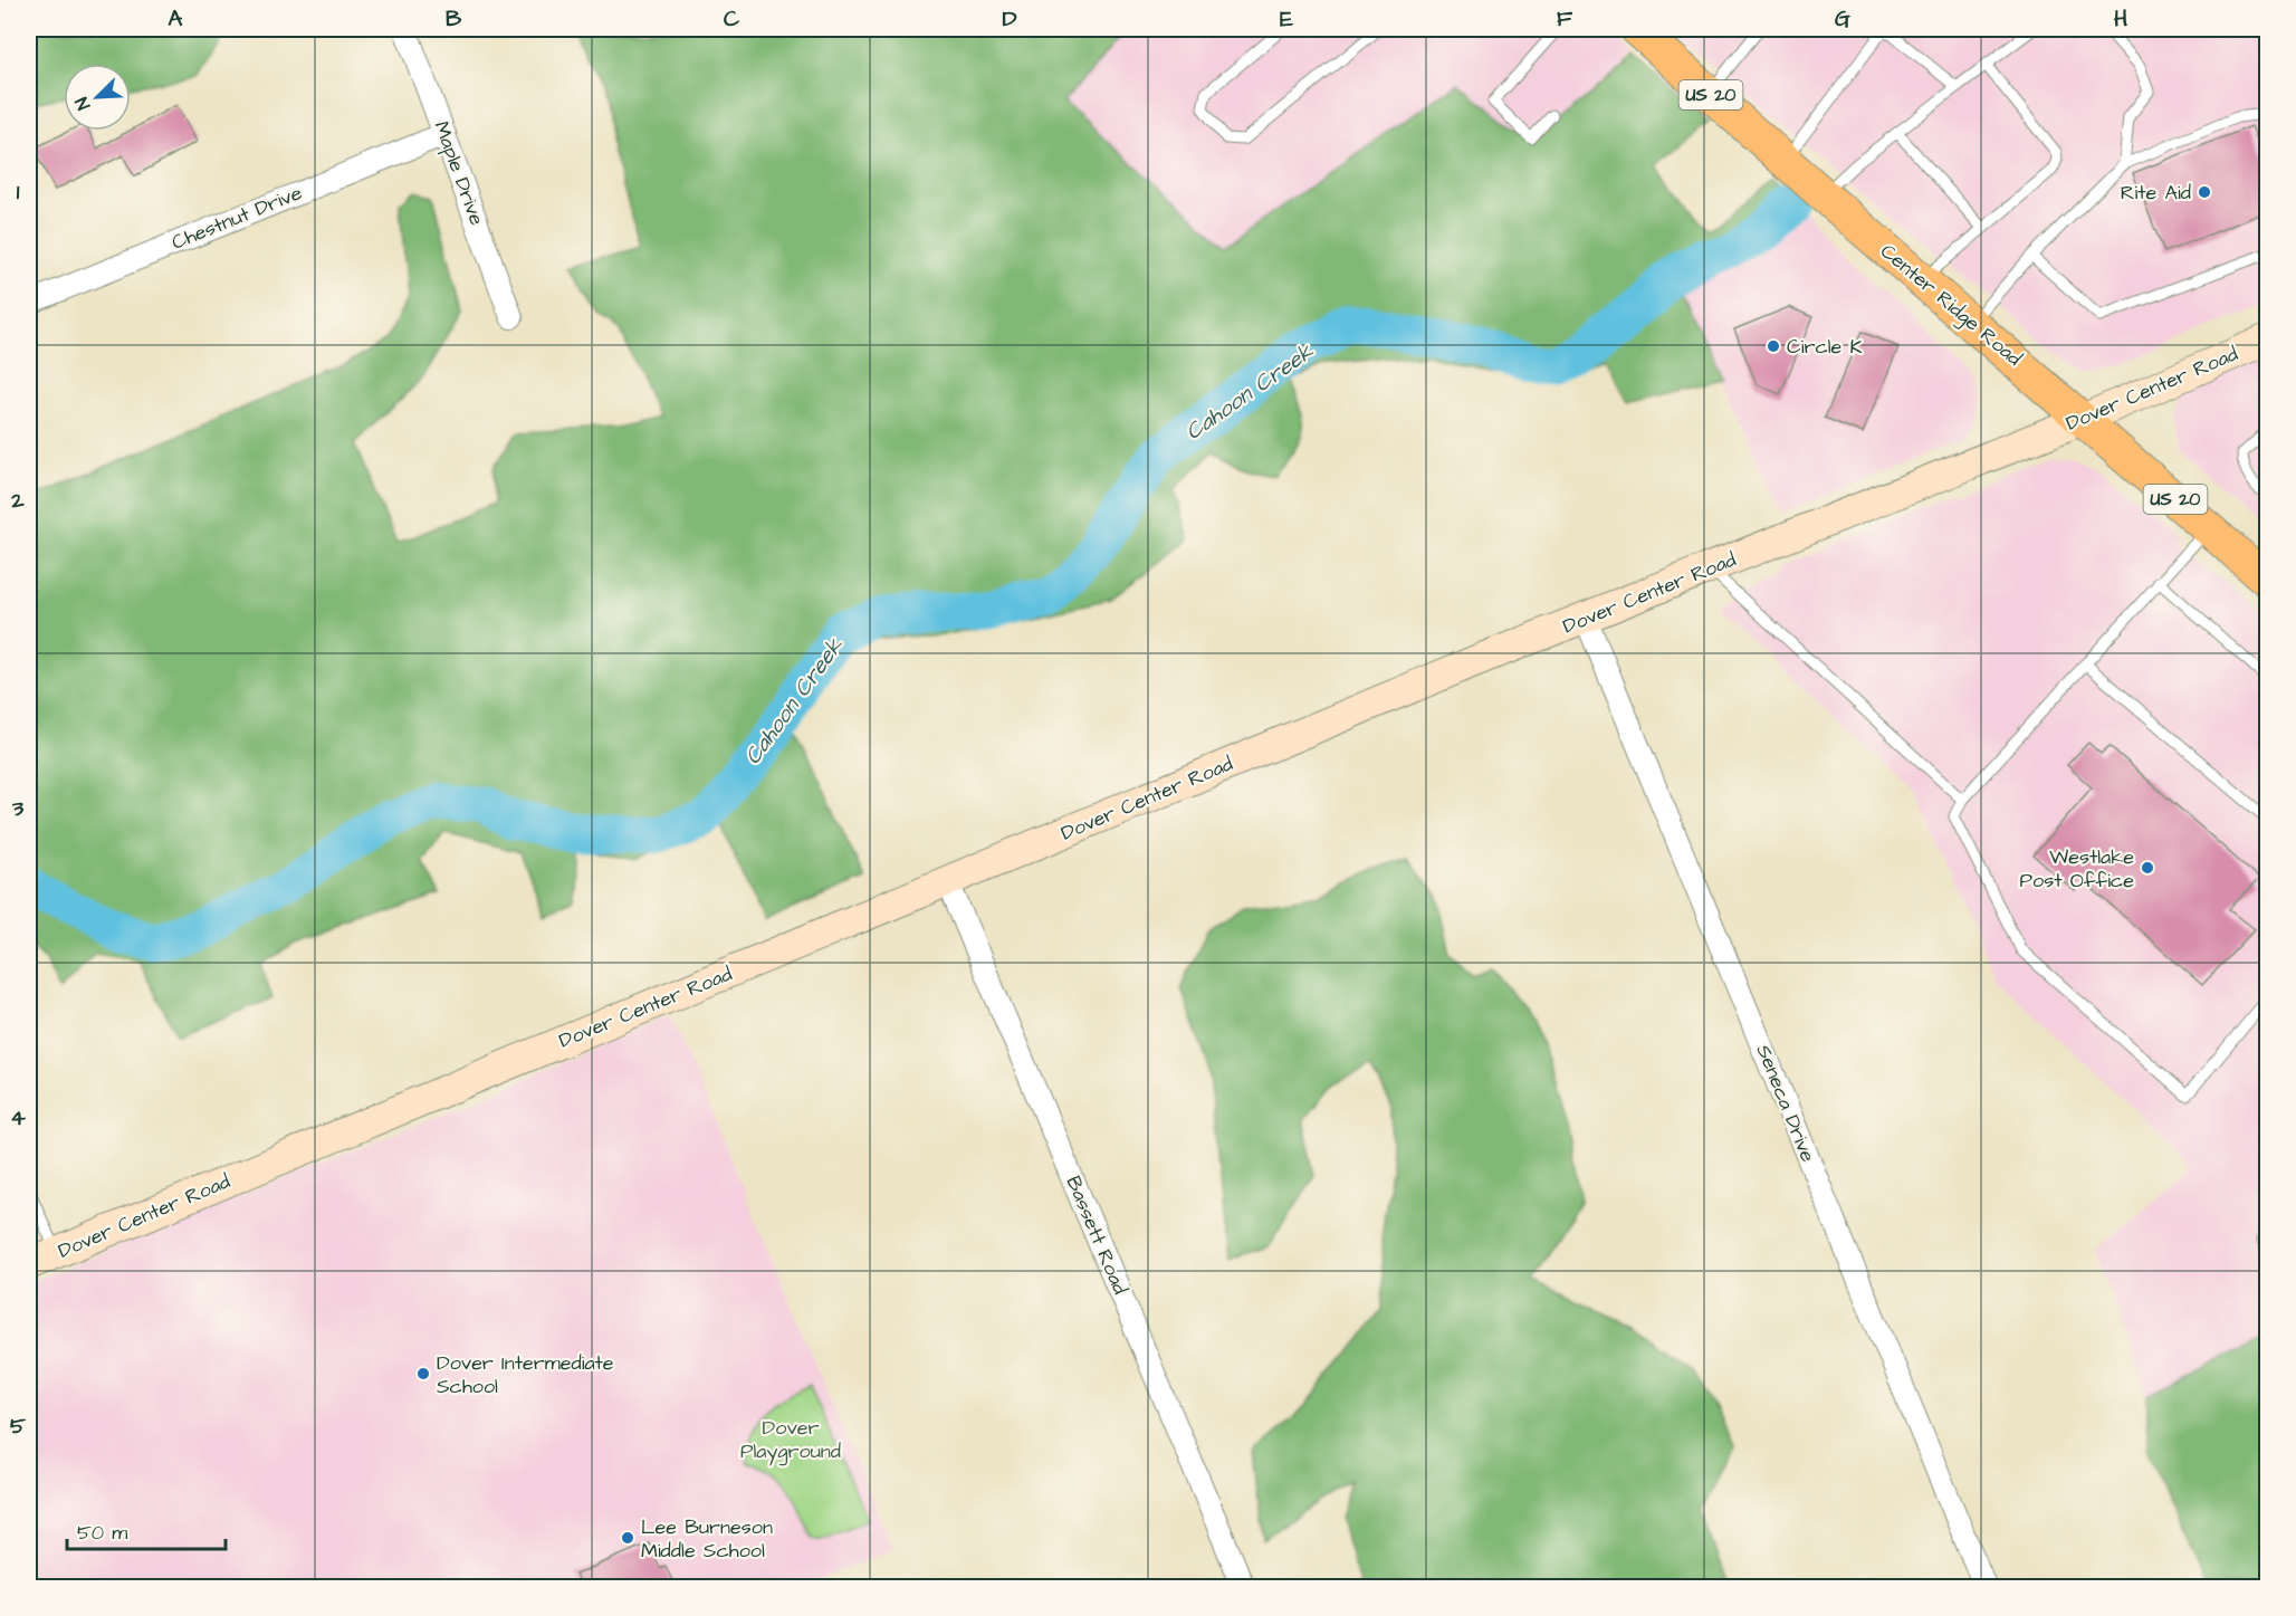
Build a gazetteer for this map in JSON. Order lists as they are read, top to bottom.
{
  "streets": {
    "main road": ["US 20", "Center Ridge Road"],
    "street": [
      "Maple Drive",
      "Chestnut Drive",
      "Dover Center Road",
      "Seneca Drive",
      "Bassett Road"
    ]
  },
  "crossings": [
    ["Maple Drive", "Chestnut Drive"],
    ["Center Ridge Road", "Dover Center Road"],
    ["Dover Center Road", "Seneca Drive"],
    ["Dover Center Road", "Bassett Road"]
  ],
  "water": ["Cahoon Creek"],
  "parks": ["Dover Playground"],
  "places": [
    "Rite Aid",
    "Circle K",
    "Westlake Post Office",
    "Dover Intermediate School",
    "Lee Burneson Middle School"
  ],
  "scale_bar": "50 m",
  "north": "bottom left",
  "grid": {
    "columns": [
      "A",
      "B",
      "C",
      "D",
      "E",
      "F",
      "G",
      "H"
    ],
    "rows": [
      "1",
      "2",
      "3",
      "4",
      "5"
    ]
  }
}
